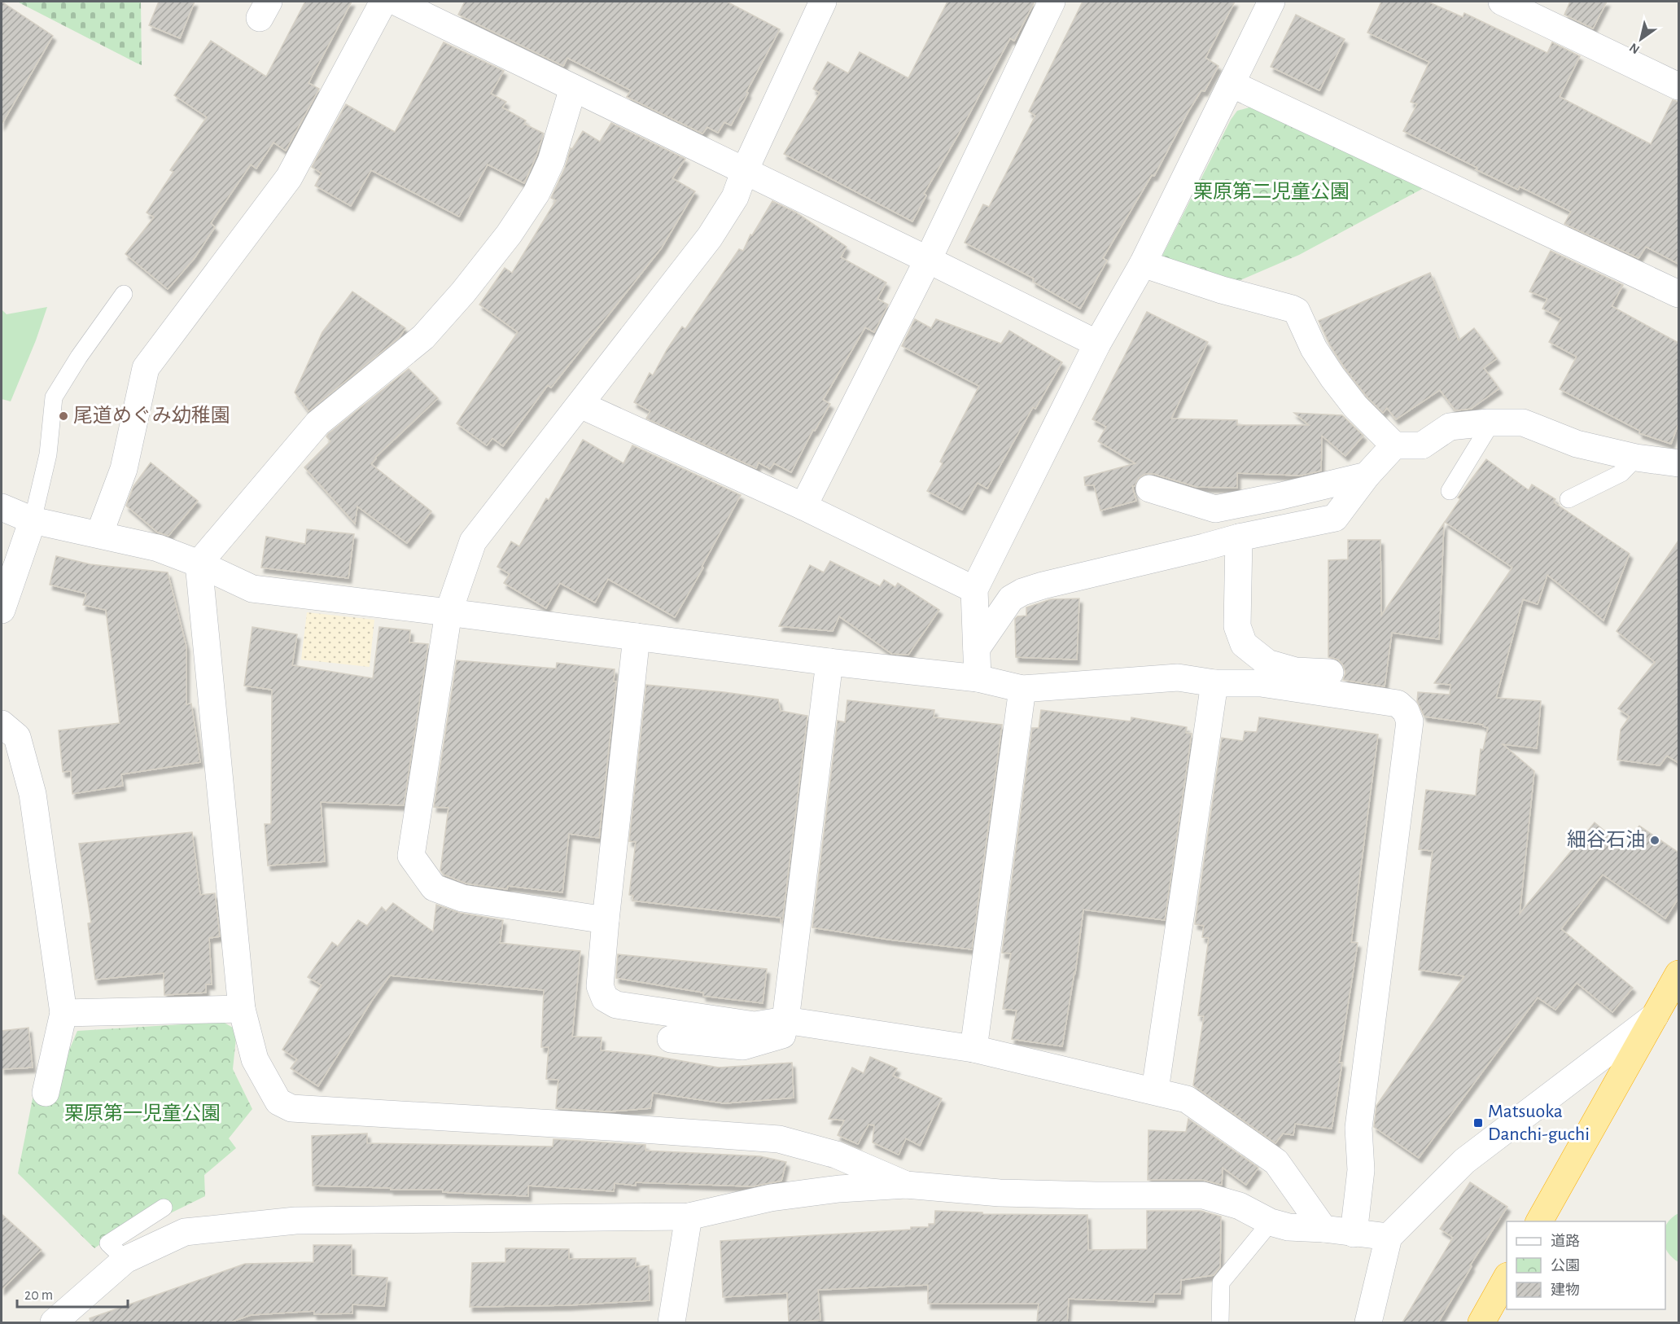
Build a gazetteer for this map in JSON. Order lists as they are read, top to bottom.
{
  "parks": ["栗原第二児童公園", "栗原第一児童公園"],
  "places": {
    "other": ["尾道めぐみ幼稚園", "細谷石油"],
    "transit": ["Matsuoka Danchi-guchi"]
  },
  "legend": ["道路", "公園", "建物"],
  "scale_bar": "20 m",
  "north": "bottom left"
}
